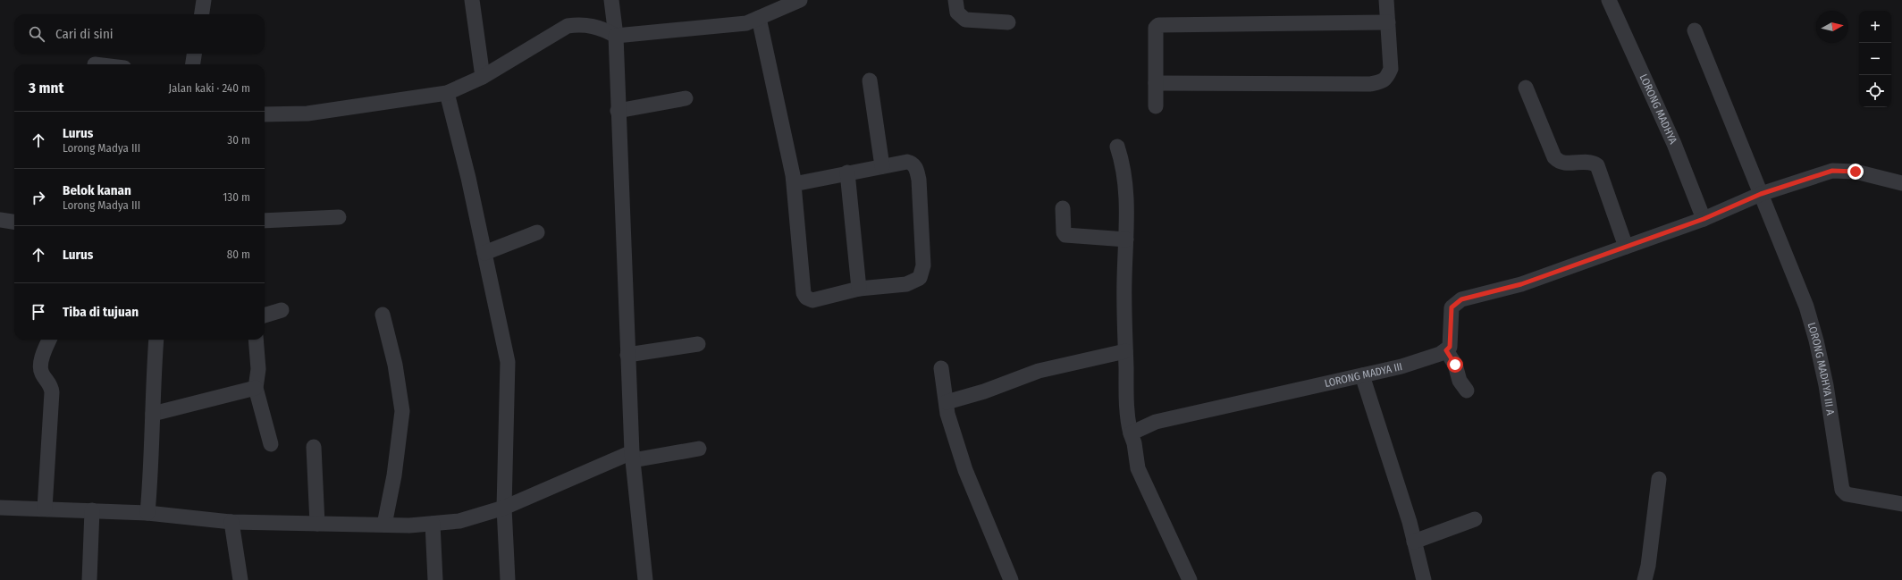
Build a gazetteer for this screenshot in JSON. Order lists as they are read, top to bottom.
{
  "streets": {
    "street": ["LORONG MADHYA", "LORONG MADHYA III A", "LORONG MADYA III"]
  },
  "north": "right",
  "page": {
    "map_buttons": ["+", "−"],
    "search": "Cari di sini",
    "heading": ["3 mnt", "Jalan kaki · 240 m"],
    "list": [
      ["Lurus", "Lorong Madya III", "30 m"],
      ["Belok kanan", "Lorong Madya III", "130 m"],
      ["Lurus", "80 m"],
      "Tiba di tujuan"
    ]
  }
}
